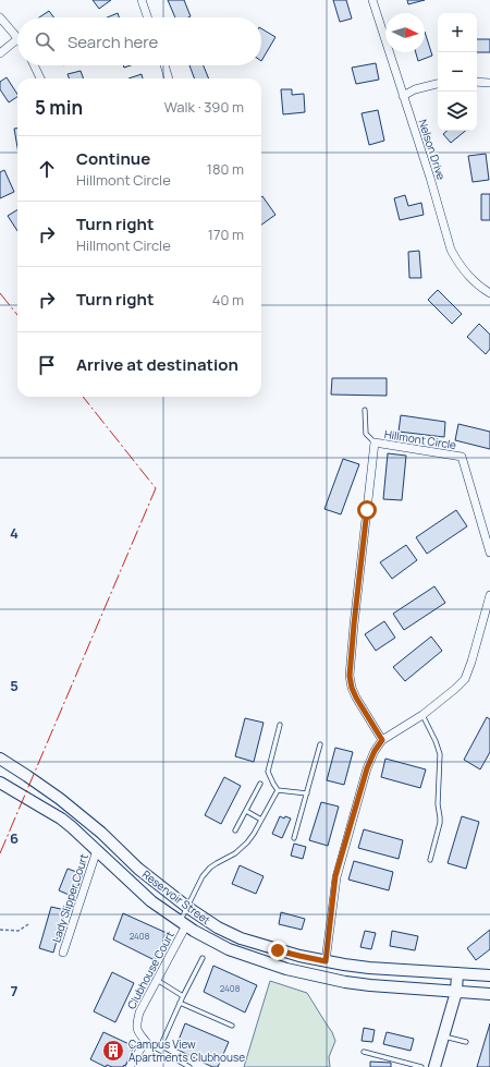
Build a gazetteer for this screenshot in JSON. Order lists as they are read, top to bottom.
{
  "streets": {
    "main road": ["Reservoir Street"],
    "street": [
      "Nelson Drive",
      "Hillmont Circle",
      "Lady Slipper Court",
      "Clubhouse Court"
    ]
  },
  "crossings": [
    ["Reservoir Street", "Lady Slipper Court"],
    ["Reservoir Street", "Clubhouse Court"]
  ],
  "places": {
    "building": ["Campus View Apartments Clubhouse"]
  },
  "house_numbers": ["2408", "2408"],
  "north": "right",
  "page": {
    "map_buttons": ["+", "−"],
    "search": "Search here",
    "heading": ["5 min", "Walk · 390 m"],
    "list": [
      ["Continue", "Hillmont Circle", "180 m"],
      ["Turn right", "Hillmont Circle", "170 m"],
      ["Turn right", "40 m"],
      "Arrive at destination"
    ]
  },
  "grid": {
    "rows": [
      "4",
      "5",
      "6",
      "7"
    ]
  }
}
